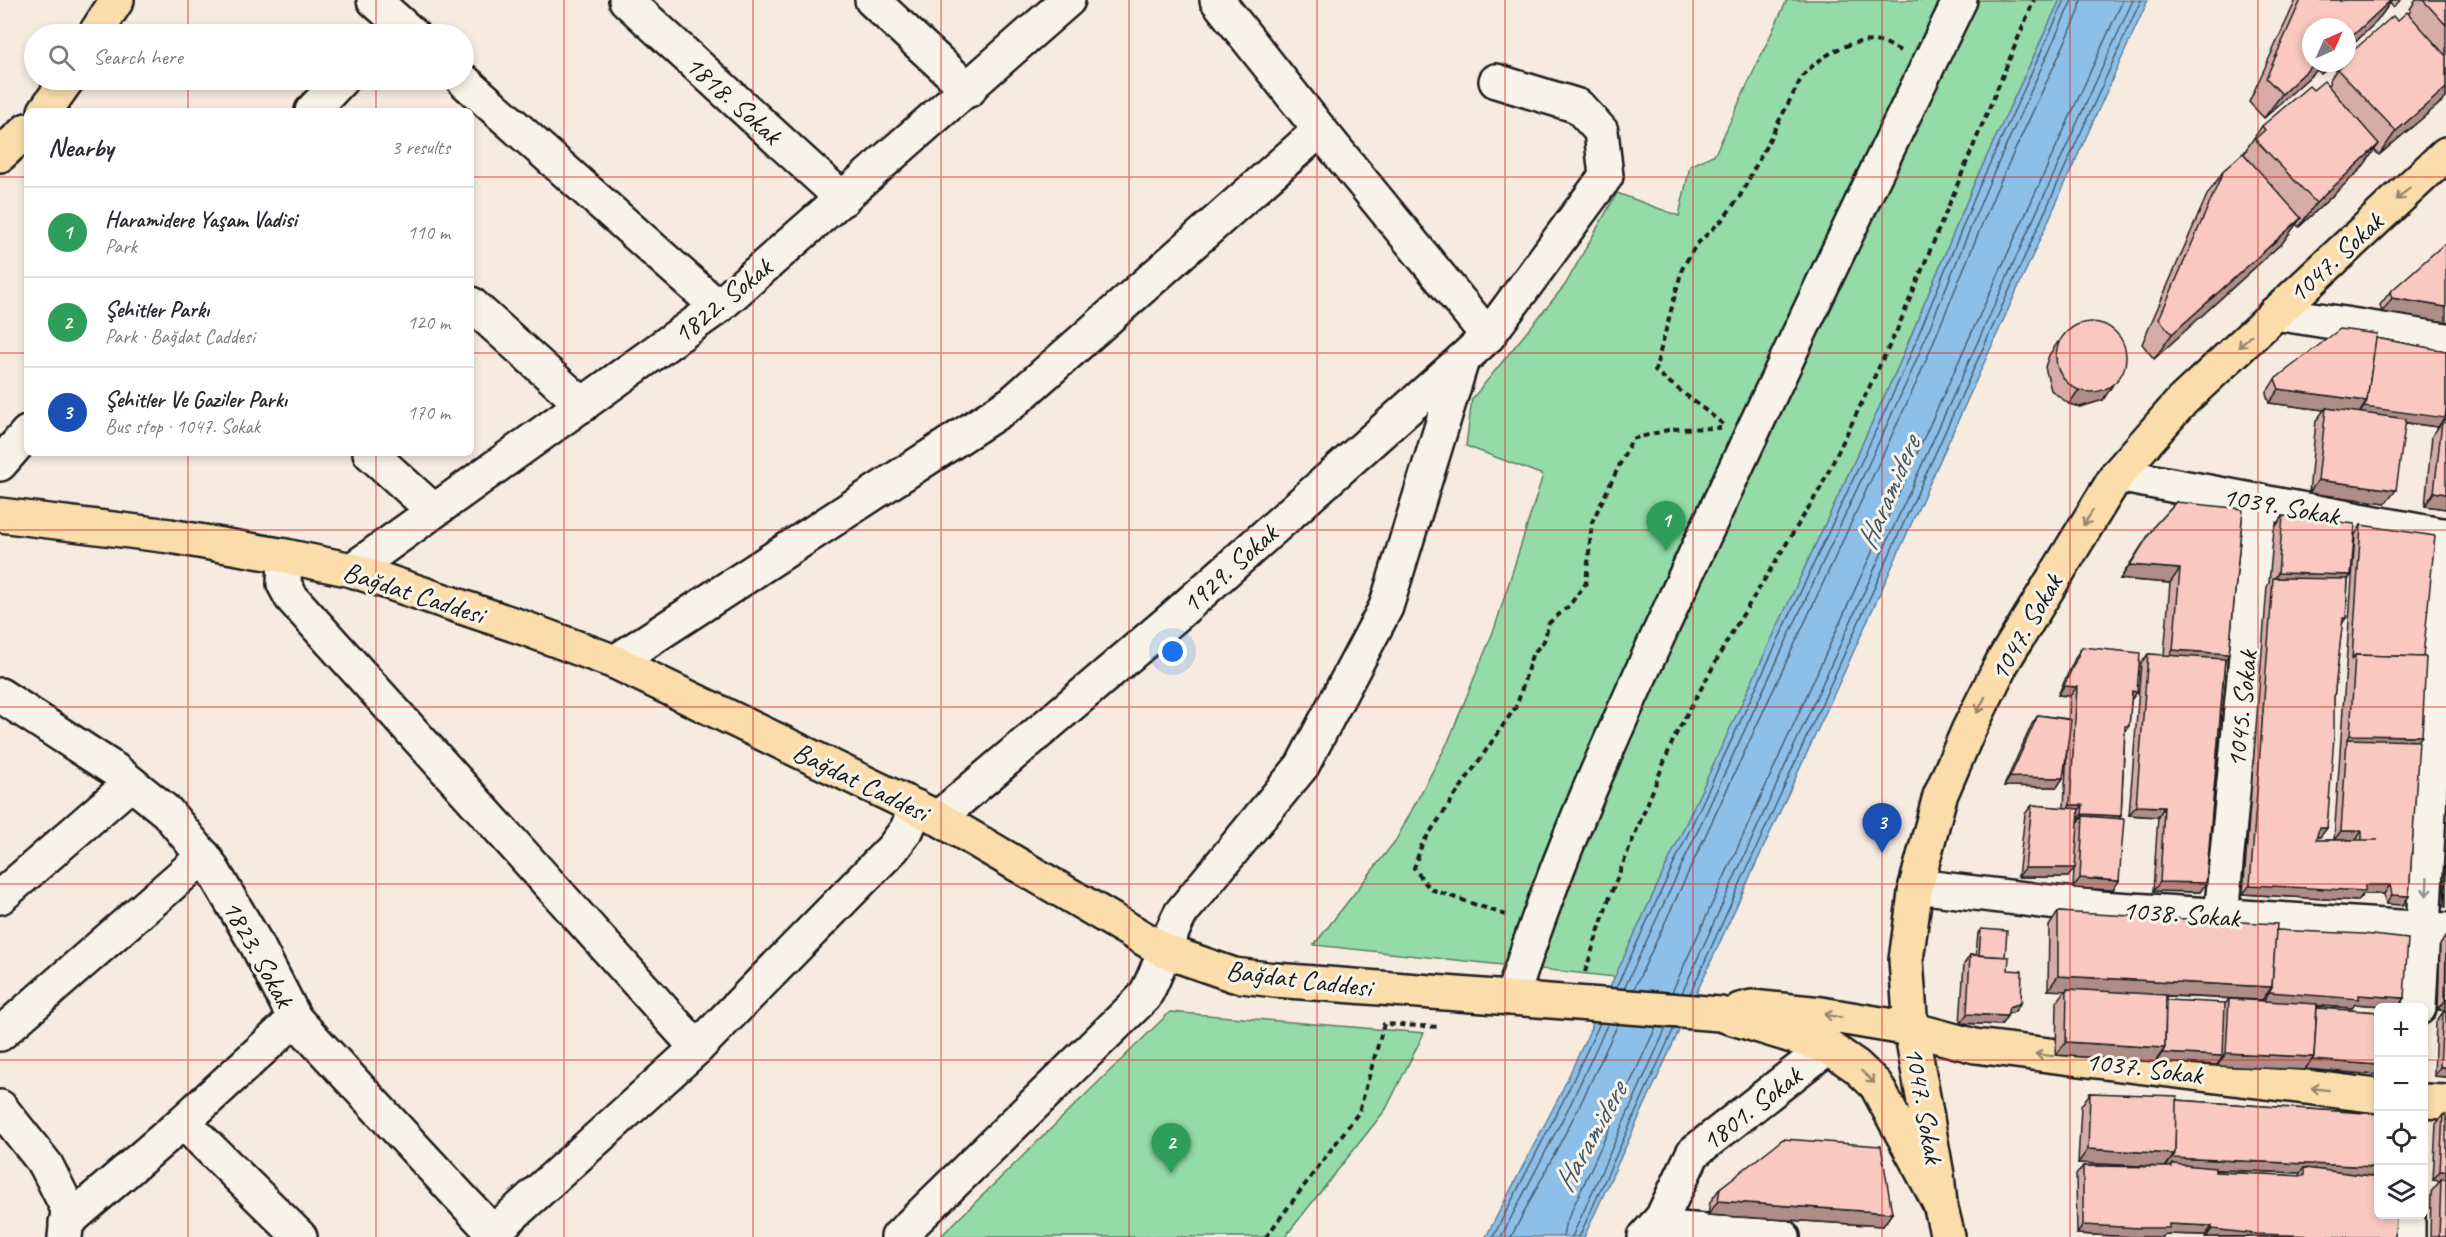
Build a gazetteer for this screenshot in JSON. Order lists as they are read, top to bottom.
{
  "streets": {
    "main road": ["1047. Sokak", "Bağdat Caddesi", "1037. Sokak"],
    "street": [
      "1818. Sokak",
      "1822. Sokak",
      "1039. Sokak",
      "1929. Sokak",
      "1045. Sokak",
      "1038. Sokak",
      "1823. Sokak",
      "1801. Sokak"
    ]
  },
  "crossings": [
    ["1818. Sokak", "1822. Sokak"],
    ["1047. Sokak", "1039. Sokak"],
    ["1047. Sokak", "1038. Sokak"],
    ["1047. Sokak", "1037. Sokak"],
    ["1822. Sokak", "Bağdat Caddesi"],
    ["1039. Sokak", "1045. Sokak"],
    ["1929. Sokak", "Bağdat Caddesi"],
    ["Bağdat Caddesi", "1037. Sokak"],
    ["1045. Sokak", "1038. Sokak"]
  ],
  "one_way": ["1047. Sokak", "1037. Sokak"],
  "water": ["Haramidere"],
  "north": "top right",
  "page": {
    "search": "Search here",
    "heading": ["Nearby", "3 results"],
    "list": [
      {
        "mark": "1",
        "name": "Haramidere Yaşam Vadisi",
        "note": "Park",
        "value": "110 m"
      },
      {
        "mark": "2",
        "name": "Şehitler Parkı",
        "note": "Park · Bağdat Caddesi",
        "value": "120 m"
      },
      {
        "mark": "3",
        "name": "Şehitler Ve Gaziler Parkı",
        "note": "Bus stop · 1047. Sokak",
        "value": "170 m"
      }
    ],
    "pins": ["1", "3", "2"],
    "map_buttons": ["+", "−"]
  }
}
